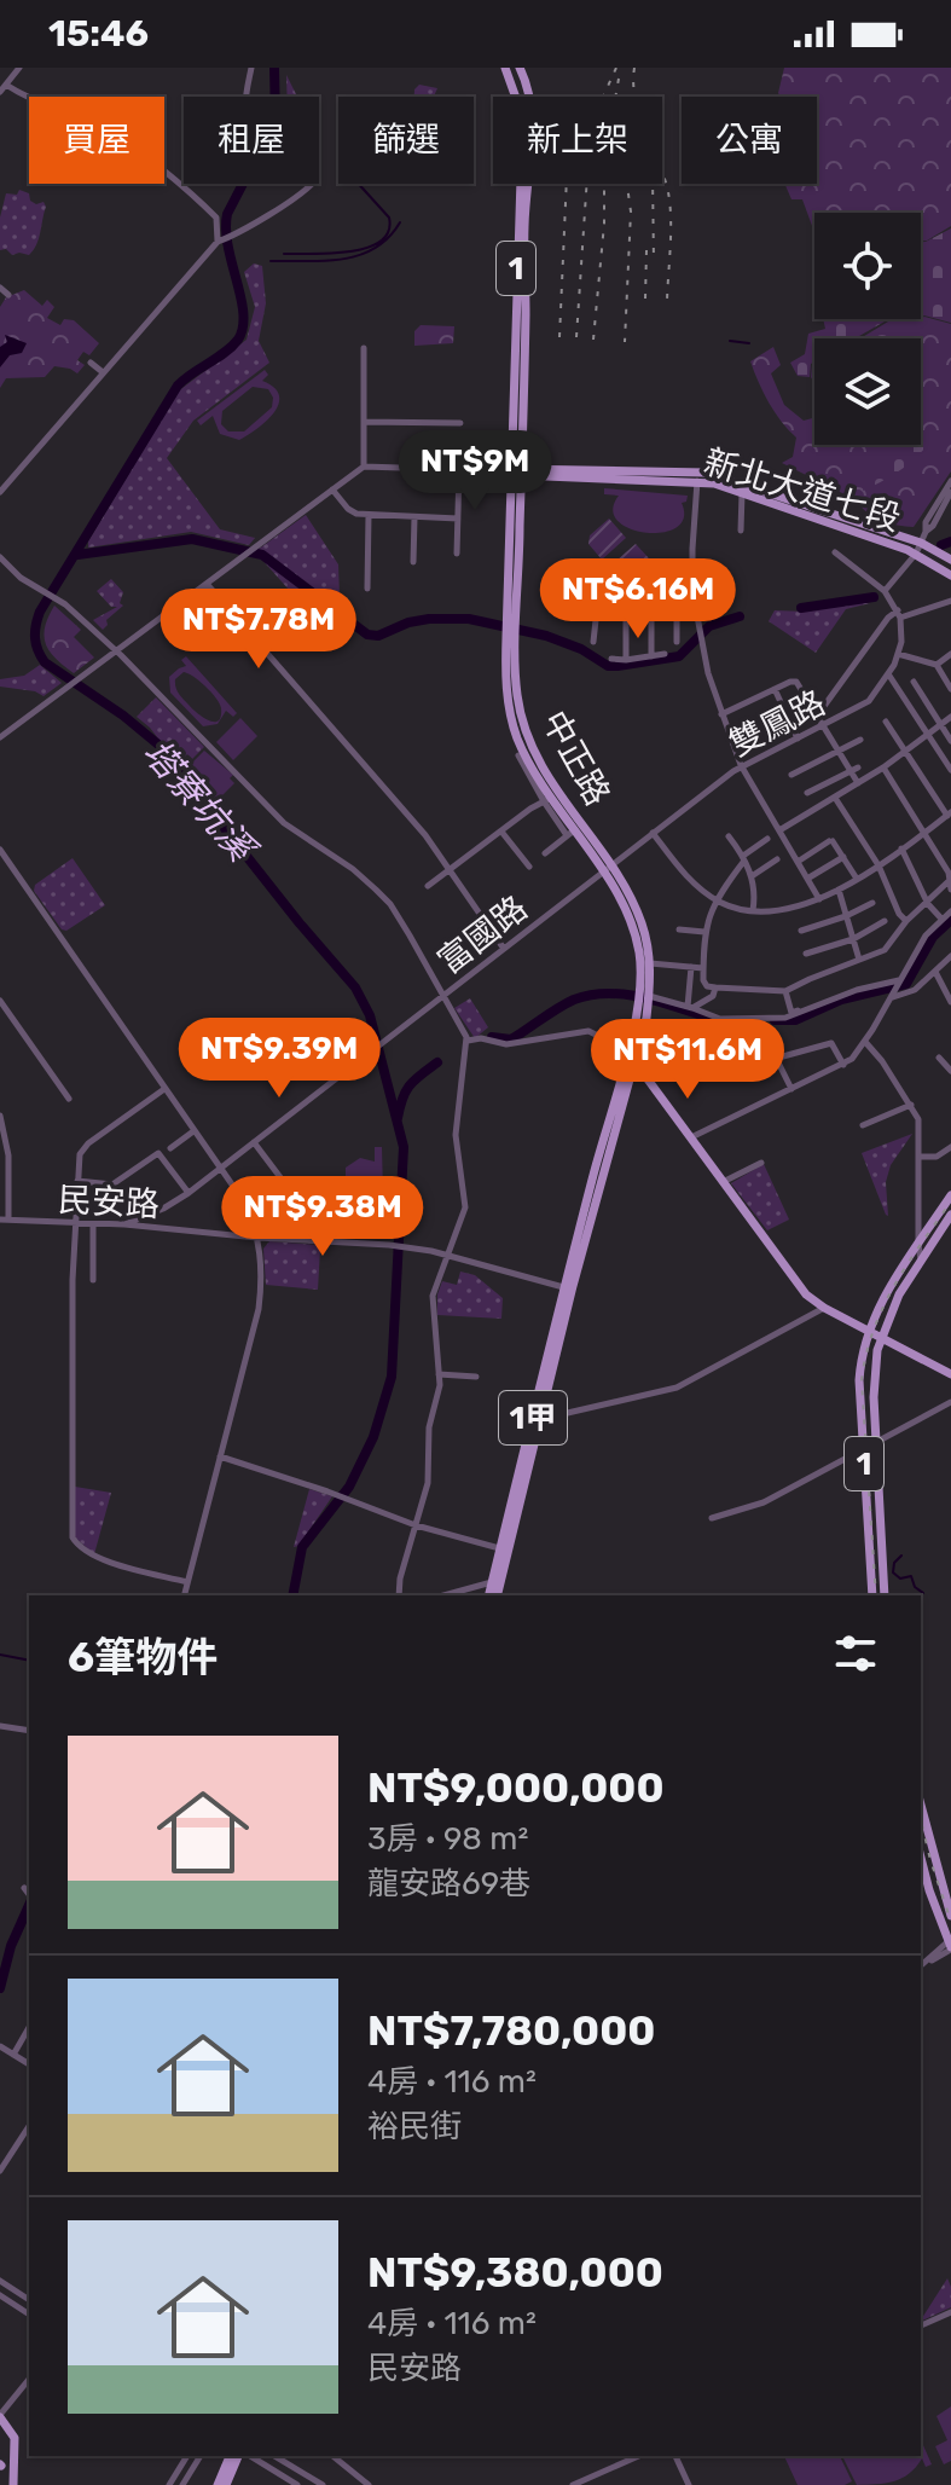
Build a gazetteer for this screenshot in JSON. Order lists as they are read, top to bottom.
{
  "streets": {
    "main road": [
      "1",
      "新北大道七段",
      "中正路",
      "1甲"
    ],
    "street": ["雙鳳路", "富國路", "民安路"]
  },
  "crossings": [
    ["新北大道七段", "中正路"],
    ["雙鳳路", "中正路"],
    ["雙鳳路", "富國路"],
    ["中正路", "富國路"]
  ],
  "water": ["塔寮坑溪"],
  "page": {
    "status": "15:46",
    "chip": [
      "買屋",
      "租屋",
      "篩選",
      "新上架",
      "公寓"
    ],
    "price": [
      "NT$9M",
      "NT$6.16M",
      "NT$7.78M",
      "NT$9.39M",
      "NT$11.6M",
      "NT$9.38M"
    ],
    "heading": "6筆物件",
    "list": [
      {
        "name": "NT$9,000,000",
        "note": "3房 · 98 m² · 龍安路69巷"
      },
      {
        "name": "NT$7,780,000",
        "note": "4房 · 116 m² · 裕民街"
      },
      {
        "name": "NT$9,380,000",
        "note": "4房 · 116 m² · 民安路"
      }
    ]
  }
}
